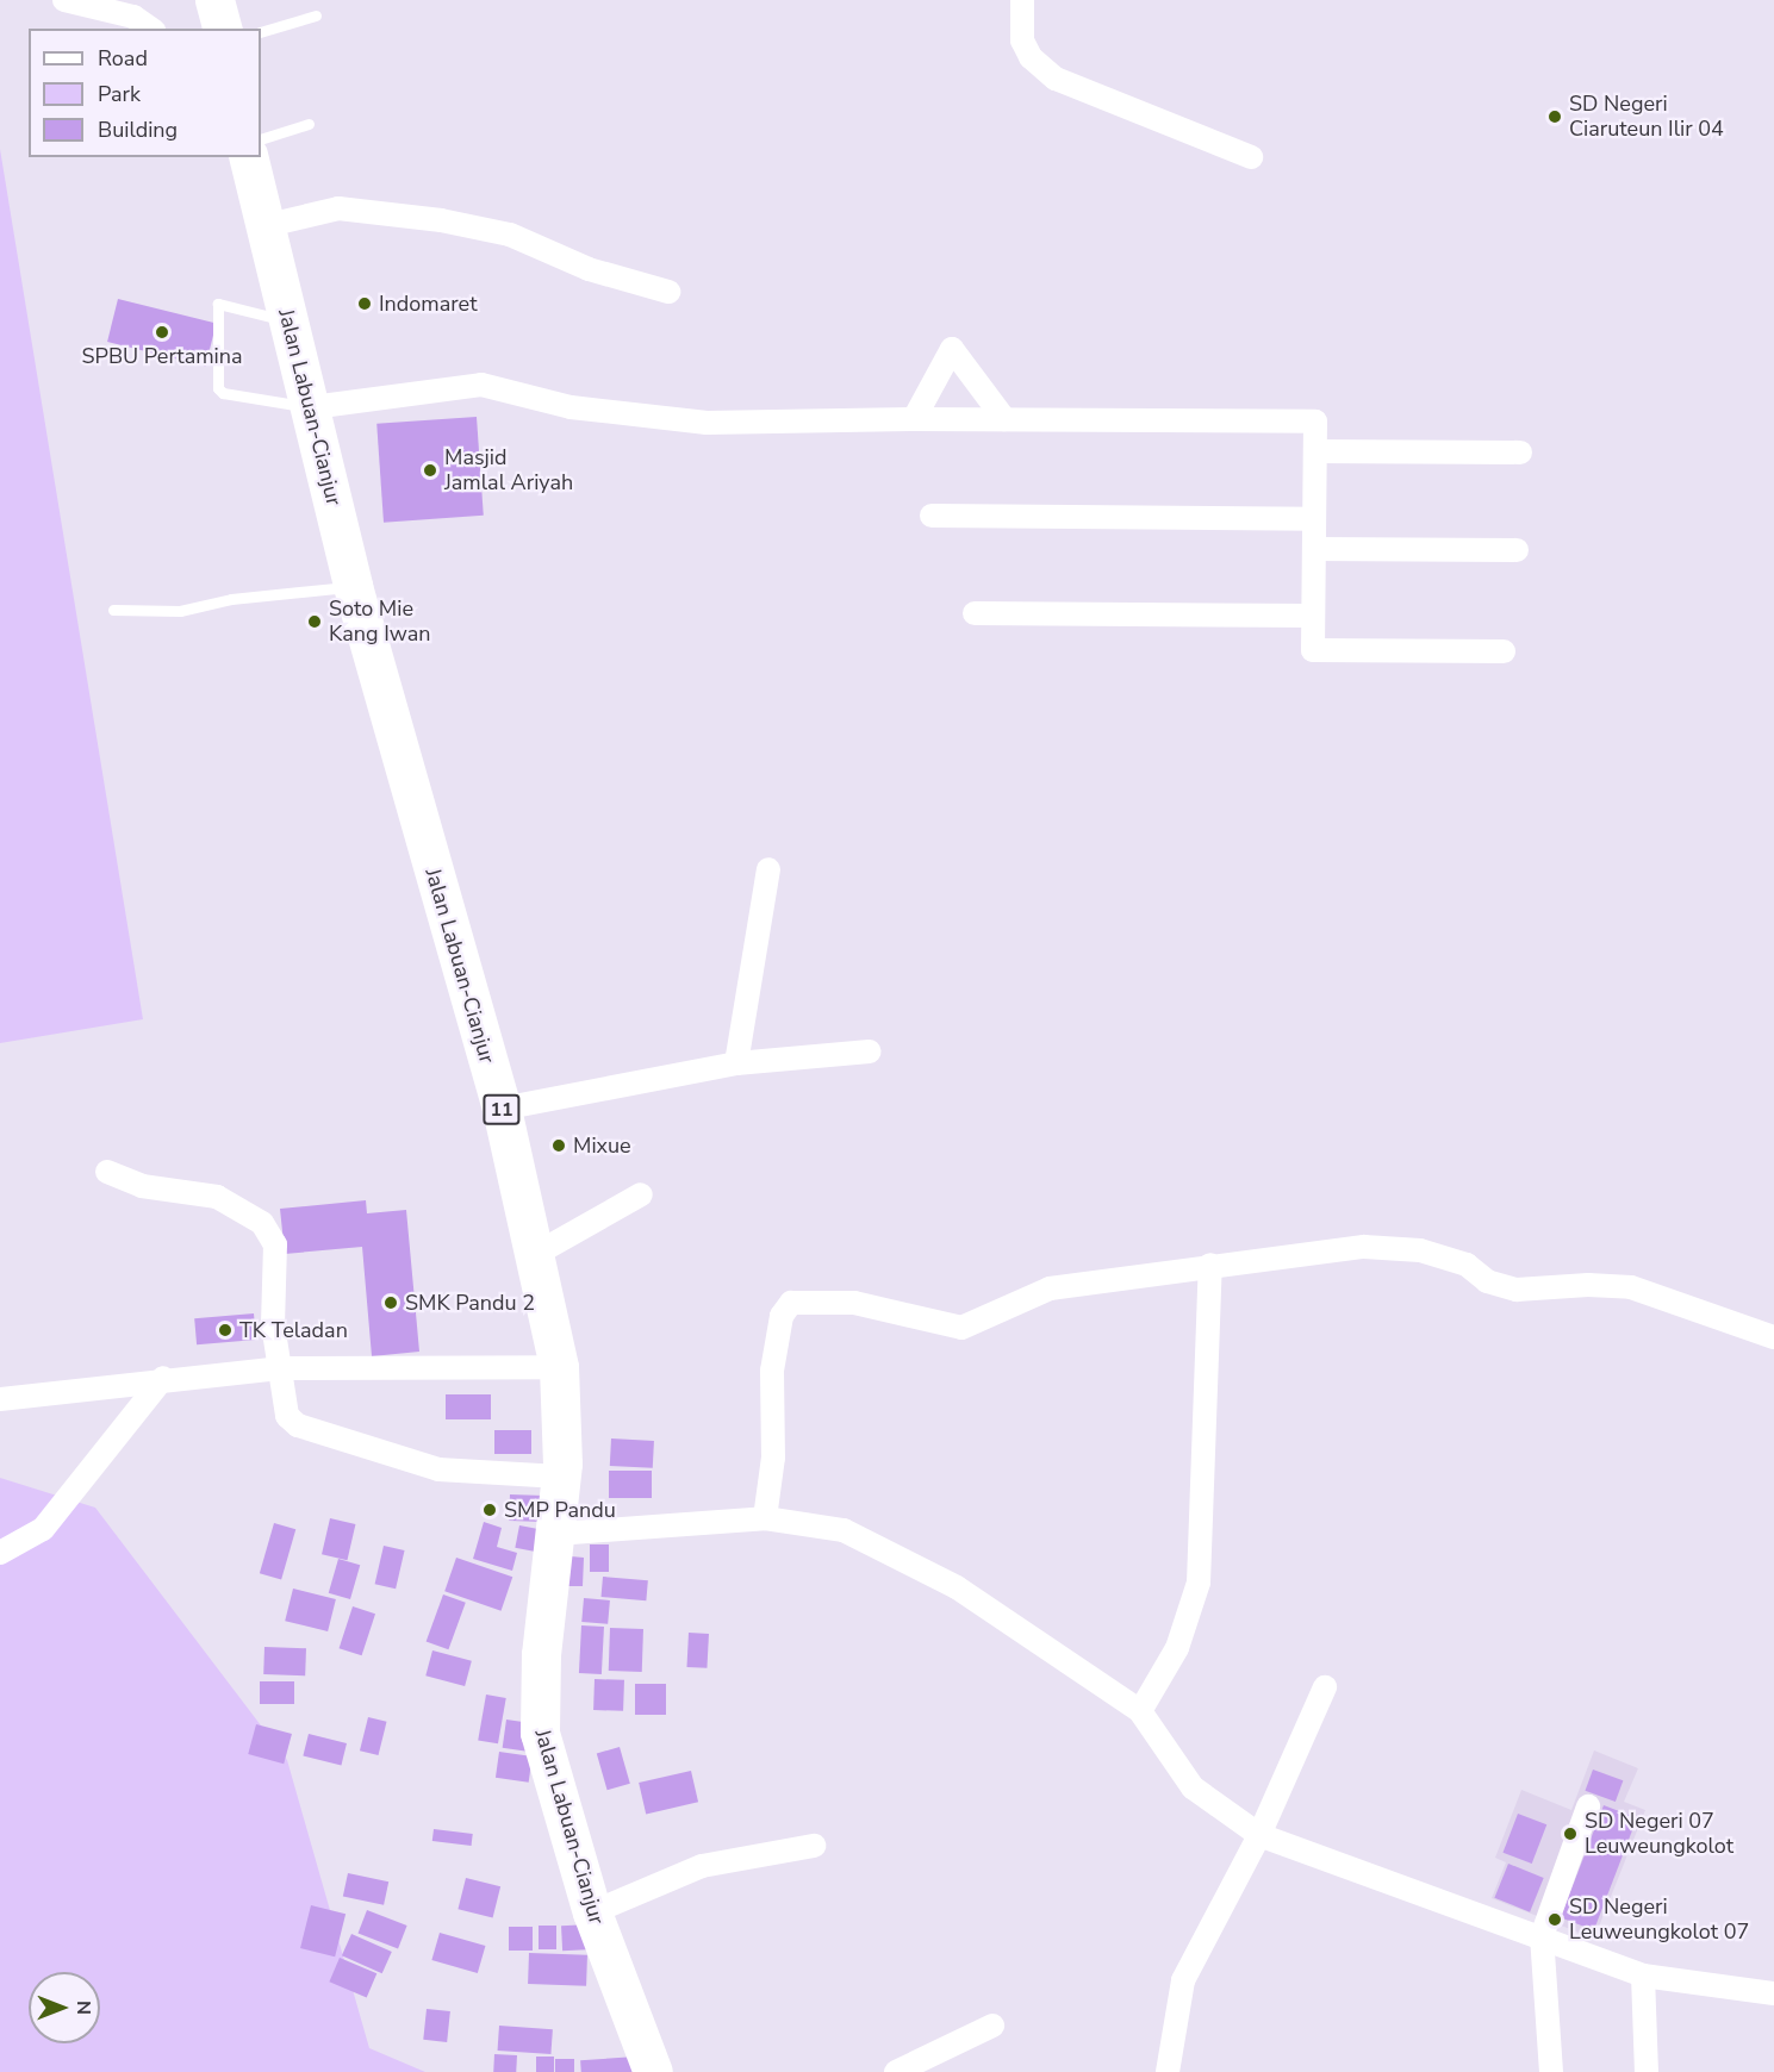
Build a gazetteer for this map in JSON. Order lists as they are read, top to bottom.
{
  "streets": {
    "highway": ["Jalan Labuan-Cianjur", "11"]
  },
  "places": [
    "SD Negeri Ciaruteun Ilir 04",
    "Indomaret",
    "SPBU Pertamina",
    "Masjid Jamlal Ariyah",
    "Soto Mie Kang Iwan",
    "Mixue",
    "SMK Pandu 2",
    "TK Teladan",
    "SMP Pandu",
    "SD Negeri 07 Leuweungkolot",
    "SD Negeri Leuweungkolot 07"
  ],
  "legend": ["Road", "Park", "Building"],
  "north": "right"
}
